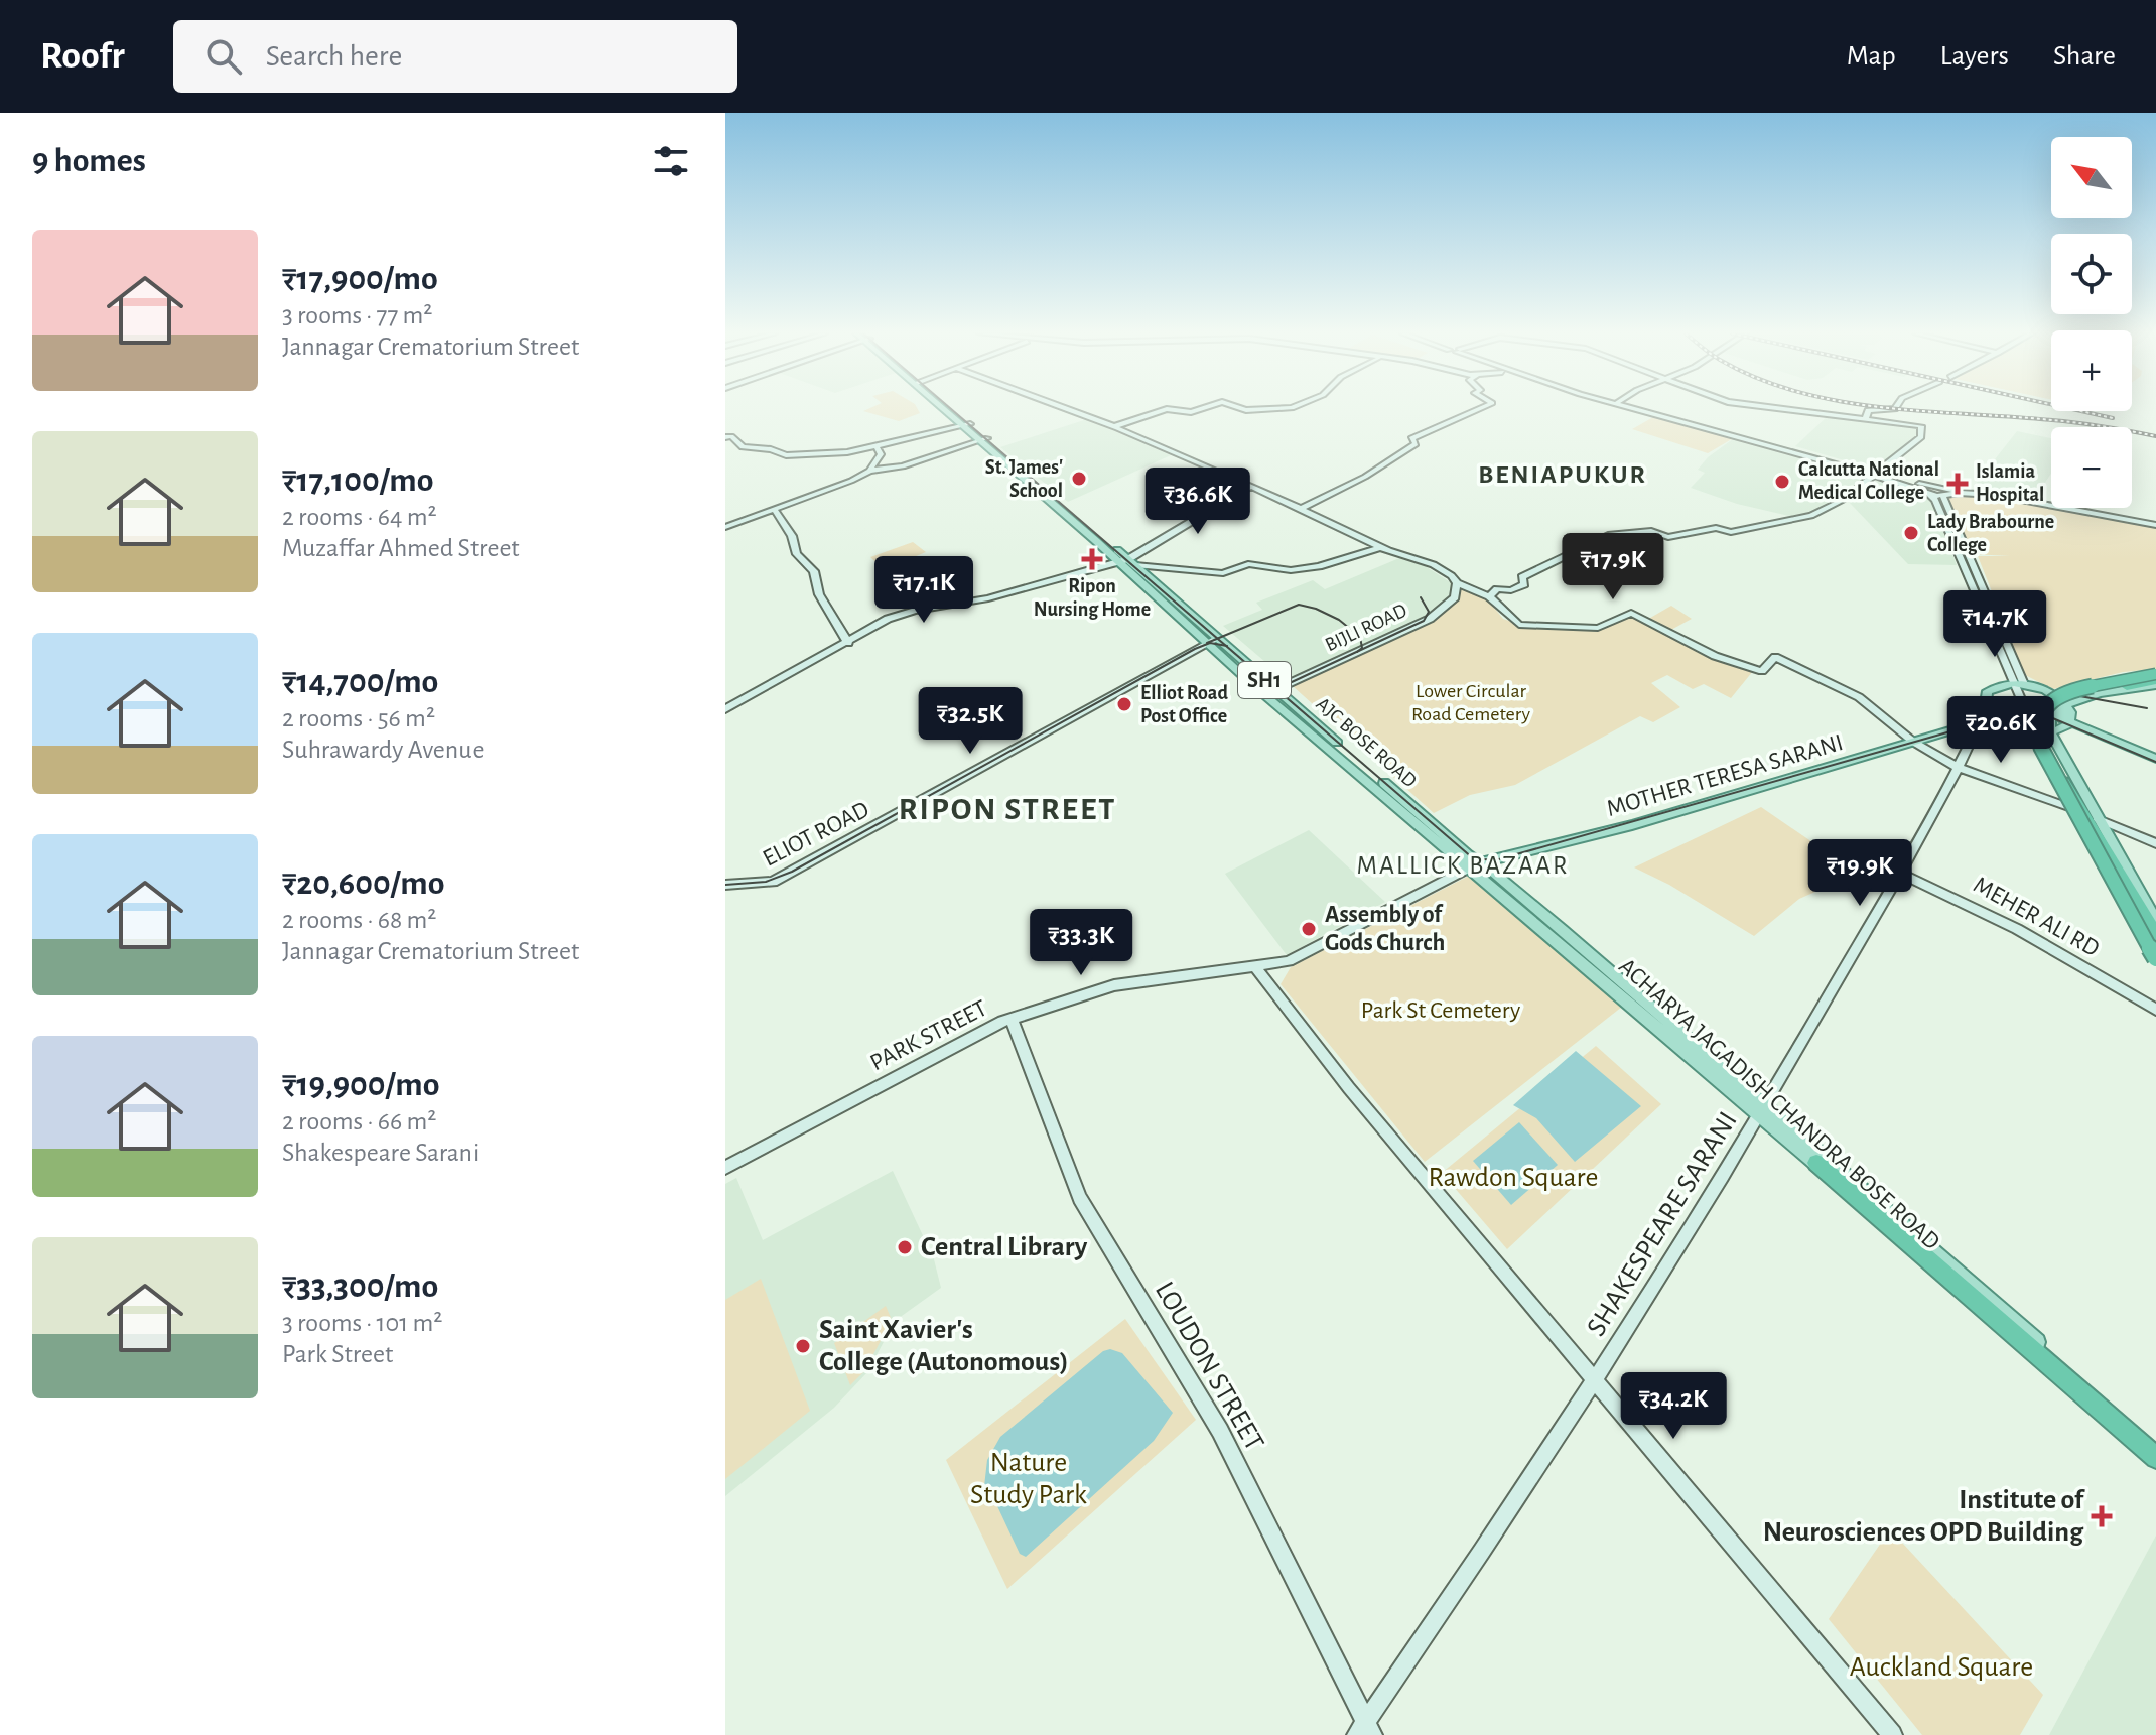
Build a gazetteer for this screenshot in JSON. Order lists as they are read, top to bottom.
{
  "streets": {
    "main road": ["SH1", "MOTHER TERESA SARANI", "ACHARYA JAGADISH CHANDRA BOSE ROAD"],
    "street": [
      "BIJLI ROAD",
      "ELIOT ROAD",
      "MEHER ALI RD",
      "PARK STREET",
      "SHAKESPEARE SARANI",
      "LOUDON STREET"
    ]
  },
  "crossings": [
    ["BIJLI ROAD", "SH1"],
    ["BIJLI ROAD", "ACHARYA JAGADISH CHANDRA BOSE ROAD"],
    ["SH1", "ELIOT ROAD"],
    ["SH1", "ACHARYA JAGADISH CHANDRA BOSE ROAD"],
    ["MOTHER TERESA SARANI", "PARK STREET"],
    ["MOTHER TERESA SARANI", "ACHARYA JAGADISH CHANDRA BOSE ROAD"],
    ["MOTHER TERESA SARANI", "SHAKESPEARE SARANI"],
    ["MEHER ALI RD", "SHAKESPEARE SARANI"],
    ["PARK STREET", "ACHARYA JAGADISH CHANDRA BOSE ROAD"],
    ["PARK STREET", "LOUDON STREET"],
    ["ACHARYA JAGADISH CHANDRA BOSE ROAD", "SHAKESPEARE SARANI"],
    ["SHAKESPEARE SARANI", "LOUDON STREET"]
  ],
  "districts": ["BENIAPUKUR", "RIPON STREET", "MALLICK BAZAAR"],
  "parks": [
    "Lower Circular Road Cemetery",
    "Park St Cemetery",
    "Rawdon Square",
    "Nature Study Park",
    "Auckland Square"
  ],
  "places": {
    "other": [
      "St. James' School",
      "Calcutta National Medical College",
      "Lady Brabourne College",
      "Elliot Road Post Office",
      "Assembly of Gods Church",
      "Central Library",
      "Saint Xavier's College (Autonomous)"
    ],
    "health": ["Islamia Hospital", "Ripon Nursing Home", "Institute of Neurosciences OPD Building"]
  },
  "north": "top left",
  "page": {
    "header": "Roofr",
    "search": "Search here",
    "nav": ["Map", "Layers", "Share"],
    "heading": "9 homes",
    "map_buttons": ["+", "−"],
    "list": [
      {
        "name": "₹17,900/mo",
        "note": "3 rooms · 77 m² · Jannagar Crematorium Street"
      },
      {
        "name": "₹17,100/mo",
        "note": "2 rooms · 64 m² · Muzaffar Ahmed Street"
      },
      {
        "name": "₹14,700/mo",
        "note": "2 rooms · 56 m² · Suhrawardy Avenue"
      },
      {
        "name": "₹20,600/mo",
        "note": "2 rooms · 68 m² · Jannagar Crematorium Street"
      },
      {
        "name": "₹19,900/mo",
        "note": "2 rooms · 66 m² · Shakespeare Sarani"
      },
      {
        "name": "₹33,300/mo",
        "note": "3 rooms · 101 m² · Park Street"
      }
    ],
    "price": [
      "₹36.6K",
      "₹17.9K",
      "₹17.1K",
      "₹14.7K",
      "₹32.5K",
      "₹20.6K",
      "₹19.9K",
      "₹33.3K",
      "₹34.2K"
    ]
  }
}
